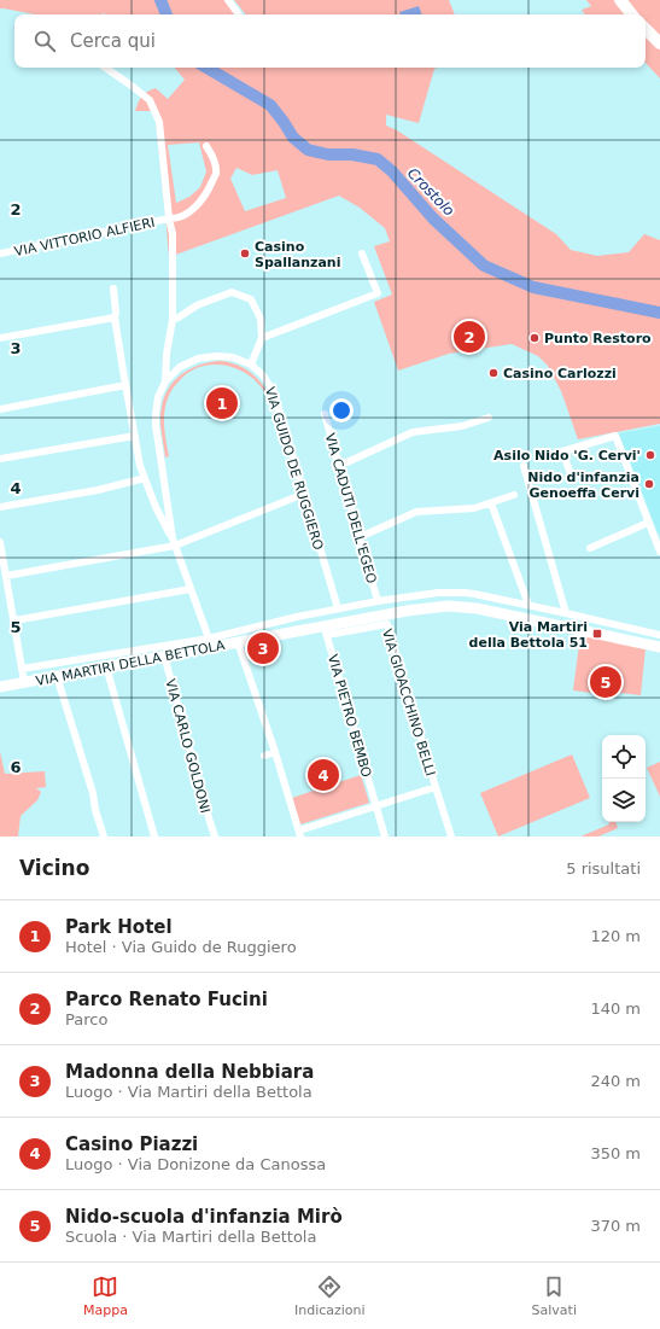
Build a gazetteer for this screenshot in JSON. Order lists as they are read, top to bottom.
{
  "streets": {
    "main road": ["VIA MARTIRI DELLA BETTOLA"],
    "street": [
      "VIA VITTORIO ALFIERI",
      "VIA GUIDO DE RUGGIERO",
      "VIA CADUTI DELL'EGEO",
      "VIA GIOACCHINO BELLI",
      "VIA PIETRO BEMBO",
      "VIA CARLO GOLDONI"
    ]
  },
  "crossings": [
    ["VIA MARTIRI DELLA BETTOLA", "VIA GIOACCHINO BELLI"],
    ["VIA MARTIRI DELLA BETTOLA", "VIA PIETRO BEMBO"],
    ["VIA MARTIRI DELLA BETTOLA", "VIA CARLO GOLDONI"],
    ["VIA GIOACCHINO BELLI", "VIA PIETRO BEMBO"]
  ],
  "water": ["Crostolo"],
  "places": {
    "other": [
      "Casino Spallanzani",
      "Punto Restoro",
      "Casino Carlozzi",
      "Asilo Nido 'G. Cervi'",
      "Nido d'infanzia Genoeffa Cervi"
    ],
    "transit": ["Via Martiri della Bettola 51"]
  },
  "page": {
    "search": "Cerca qui",
    "pins": [
      "2",
      "1",
      "3",
      "5",
      "4"
    ],
    "heading": ["Vicino", "5 risultati"],
    "list": [
      {
        "mark": "1",
        "name": "Park Hotel",
        "note": "Hotel · Via Guido de Ruggiero",
        "value": "120 m"
      },
      {
        "mark": "2",
        "name": "Parco Renato Fucini",
        "note": "Parco",
        "value": "140 m"
      },
      {
        "mark": "3",
        "name": "Madonna della Nebbiara",
        "note": "Luogo · Via Martiri della Bettola",
        "value": "240 m"
      },
      {
        "mark": "4",
        "name": "Casino Piazzi",
        "note": "Luogo · Via Donizone da Canossa",
        "value": "350 m"
      },
      {
        "mark": "5",
        "name": "Nido-scuola d'infanzia Mirò",
        "note": "Scuola · Via Martiri della Bettola",
        "value": "370 m"
      }
    ],
    "nav": ["Mappa", "Indicazioni", "Salvati"]
  },
  "grid": {
    "rows": [
      "2",
      "3",
      "4",
      "5",
      "6"
    ]
  }
}
